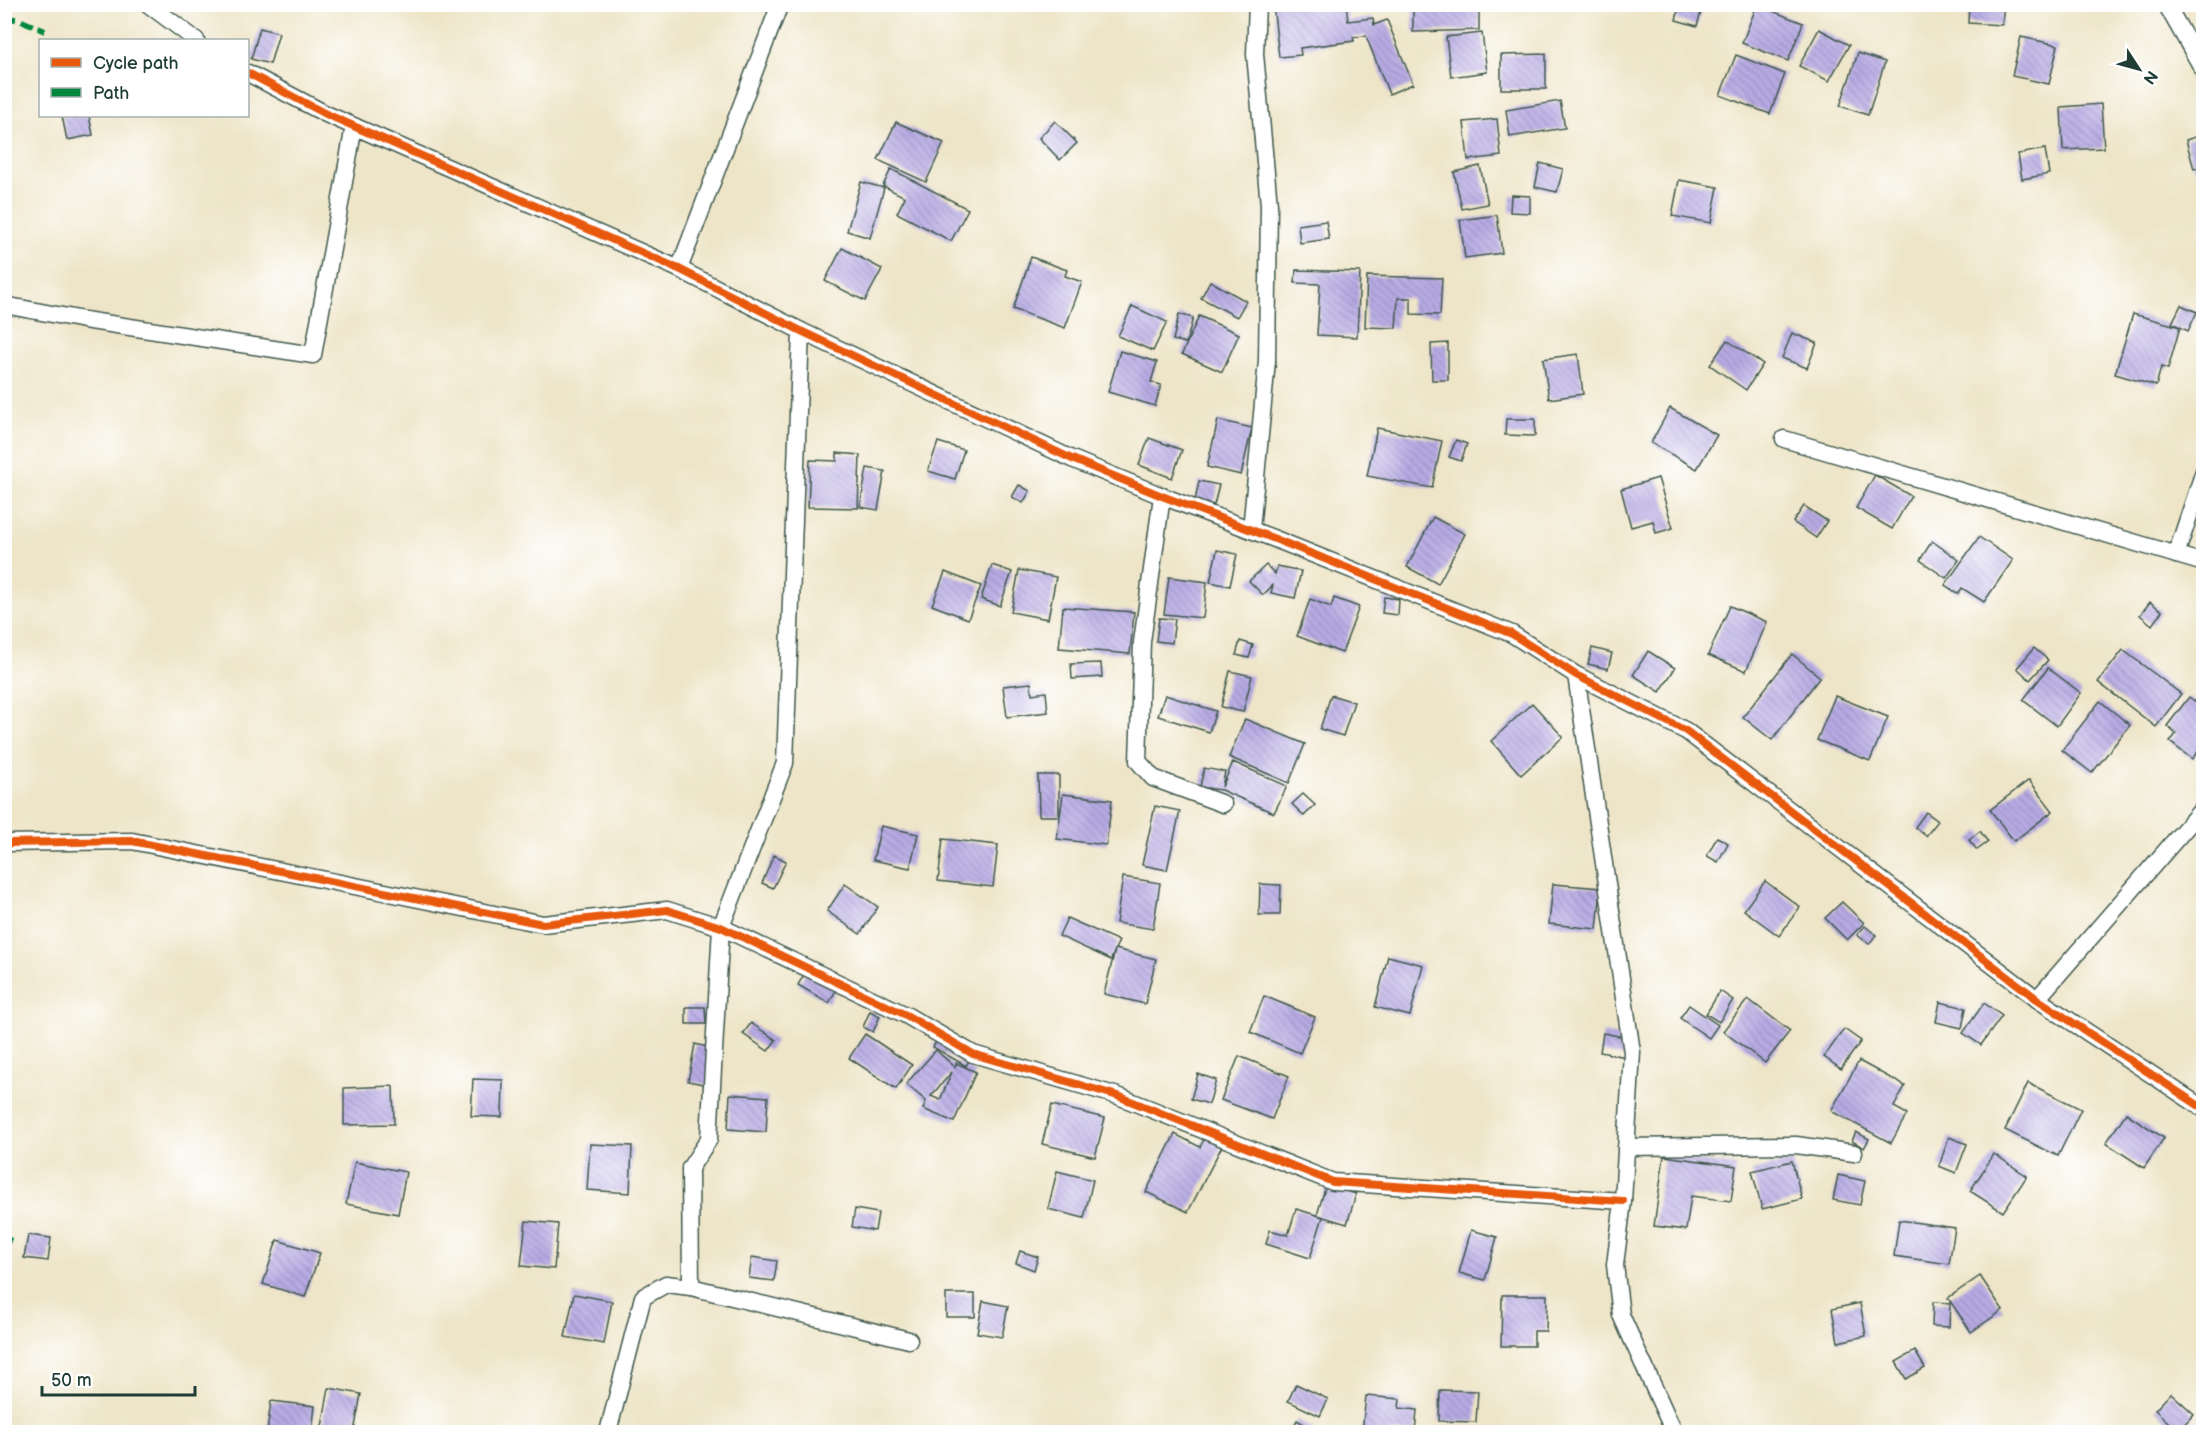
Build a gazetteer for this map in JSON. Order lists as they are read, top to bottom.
{
  "legend": ["Cycle path", "Path"],
  "scale_bar": "50 m",
  "north": "bottom right"
}
